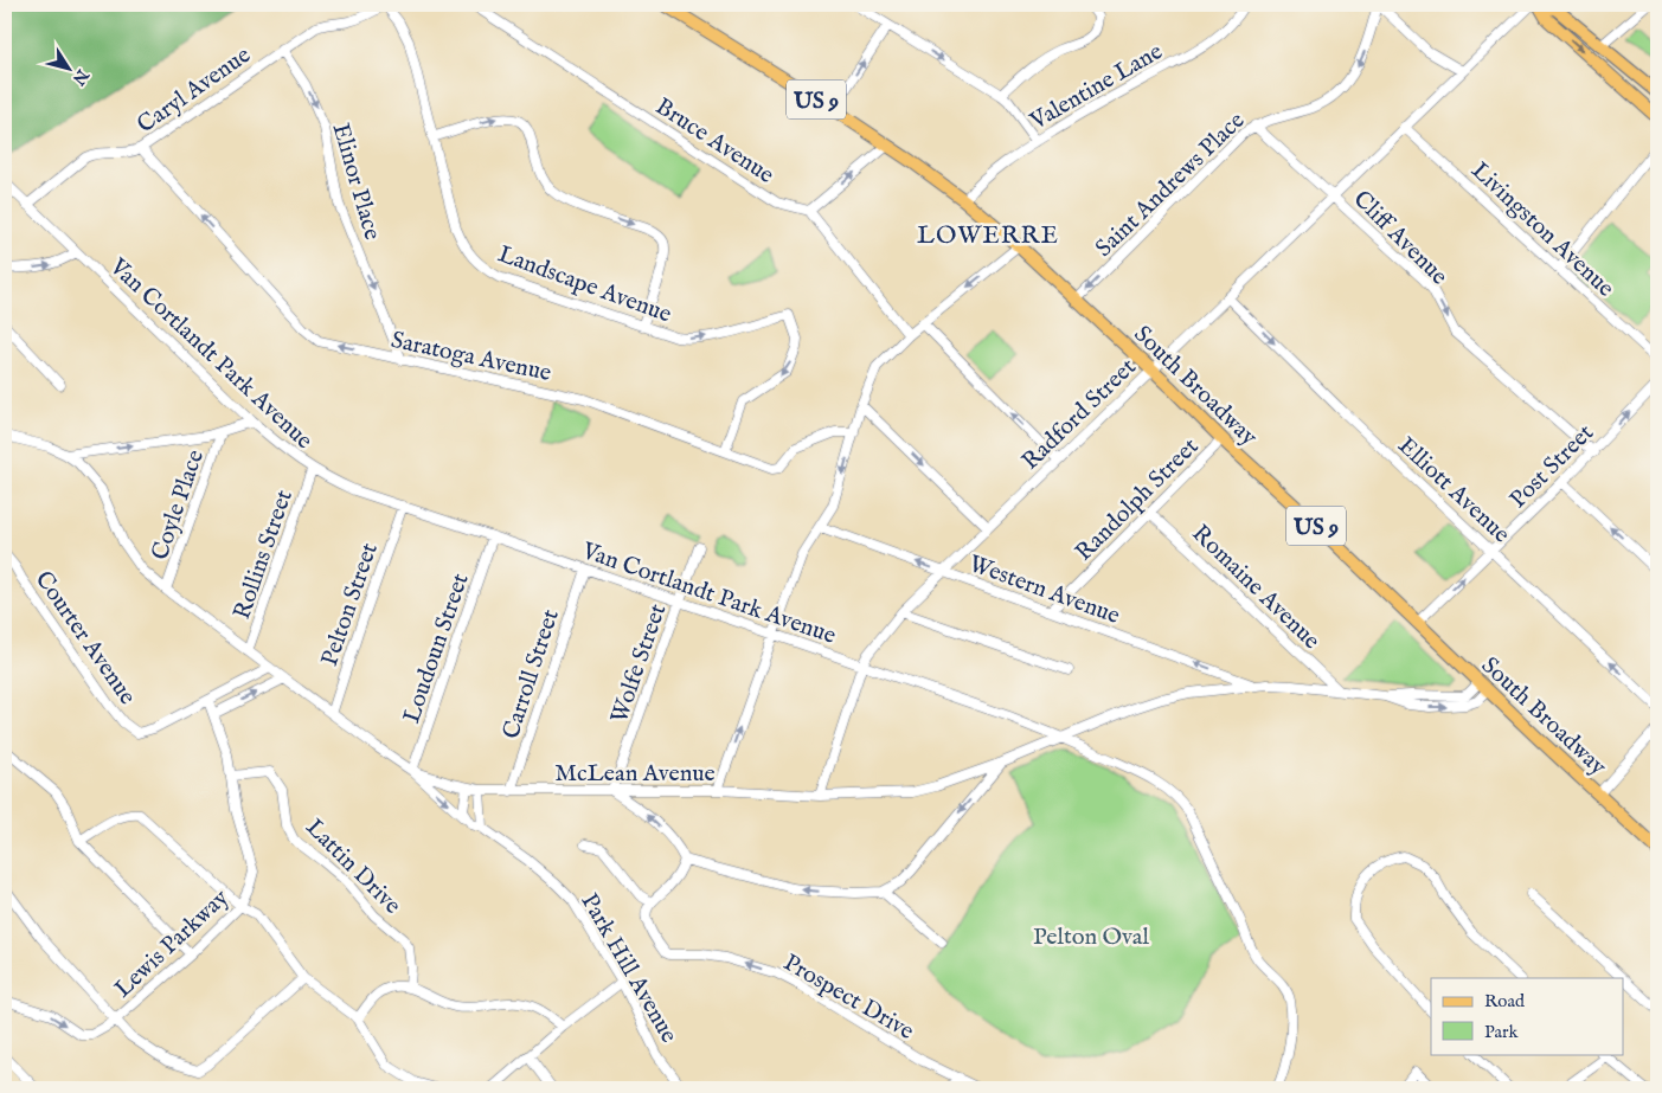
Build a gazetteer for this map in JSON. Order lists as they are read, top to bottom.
{
  "streets": {
    "main road": ["US 9", "South Broadway"],
    "street": [
      "Valentine Lane",
      "Caryl Avenue",
      "Bruce Avenue",
      "Elinor Place",
      "Saint Andrews Place",
      "Livingston Avenue",
      "Cliff Avenue",
      "Landscape Avenue",
      "Van Cortlandt Park Avenue",
      "Saratoga Avenue",
      "Radford Street",
      "Post Street",
      "Elliott Avenue",
      "Randolph Street",
      "Coyle Place",
      "Rollins Street",
      "Romaine Avenue",
      "Western Avenue",
      "Pelton Street",
      "Courter Avenue",
      "Loudoun Street",
      "Wolfe Street",
      "Carroll Street",
      "McLean Avenue",
      "Lattin Drive",
      "Lewis Parkway",
      "Park Hill Avenue",
      "Prospect Drive"
    ]
  },
  "crossings": [
    ["Valentine Lane", "South Broadway"],
    ["Caryl Avenue", "Elinor Place"],
    ["Caryl Avenue", "Landscape Avenue"],
    ["Caryl Avenue", "Van Cortlandt Park Avenue"],
    ["Caryl Avenue", "Saratoga Avenue"],
    ["Elinor Place", "Saratoga Avenue"],
    ["Saint Andrews Place", "Cliff Avenue"],
    ["Saint Andrews Place", "South Broadway"],
    ["Livingston Avenue", "Radford Street"],
    ["Cliff Avenue", "Radford Street"],
    ["Cliff Avenue", "Post Street"],
    ["Landscape Avenue", "Saratoga Avenue"],
    ["Van Cortlandt Park Avenue", "Radford Street"],
    ["Van Cortlandt Park Avenue", "Rollins Street"],
    ["Van Cortlandt Park Avenue", "Pelton Street"],
    ["Van Cortlandt Park Avenue", "Loudoun Street"],
    ["Van Cortlandt Park Avenue", "Wolfe Street"],
    ["Van Cortlandt Park Avenue", "Carroll Street"],
    ["Van Cortlandt Park Avenue", "McLean Avenue"],
    ["South Broadway", "Radford Street"],
    ["South Broadway", "Post Street"],
    ["South Broadway", "Randolph Street"],
    ["South Broadway", "McLean Avenue"],
    ["Radford Street", "Elliott Avenue"],
    ["Radford Street", "Western Avenue"],
    ["Radford Street", "McLean Avenue"],
    ["Post Street", "Elliott Avenue"],
    ["Randolph Street", "Romaine Avenue"],
    ["Randolph Street", "Western Avenue"],
    ["Coyle Place", "McLean Avenue"],
    ["Rollins Street", "McLean Avenue"],
    ["Romaine Avenue", "McLean Avenue"],
    ["Western Avenue", "McLean Avenue"],
    ["Pelton Street", "McLean Avenue"],
    ["Courter Avenue", "Lewis Parkway"],
    ["Loudoun Street", "McLean Avenue"],
    ["Wolfe Street", "McLean Avenue"],
    ["Carroll Street", "McLean Avenue"],
    ["Lattin Drive", "Lewis Parkway"]
  ],
  "one_way": [
    "Elinor Place",
    "Saint Andrews Place",
    "Cliff Avenue",
    "Saratoga Avenue",
    "Post Street",
    "Western Avenue",
    "Prospect Drive"
  ],
  "districts": ["LOWERRE"],
  "parks": ["Pelton Oval"],
  "legend": ["Road", "Park"],
  "north": "bottom right"
}
